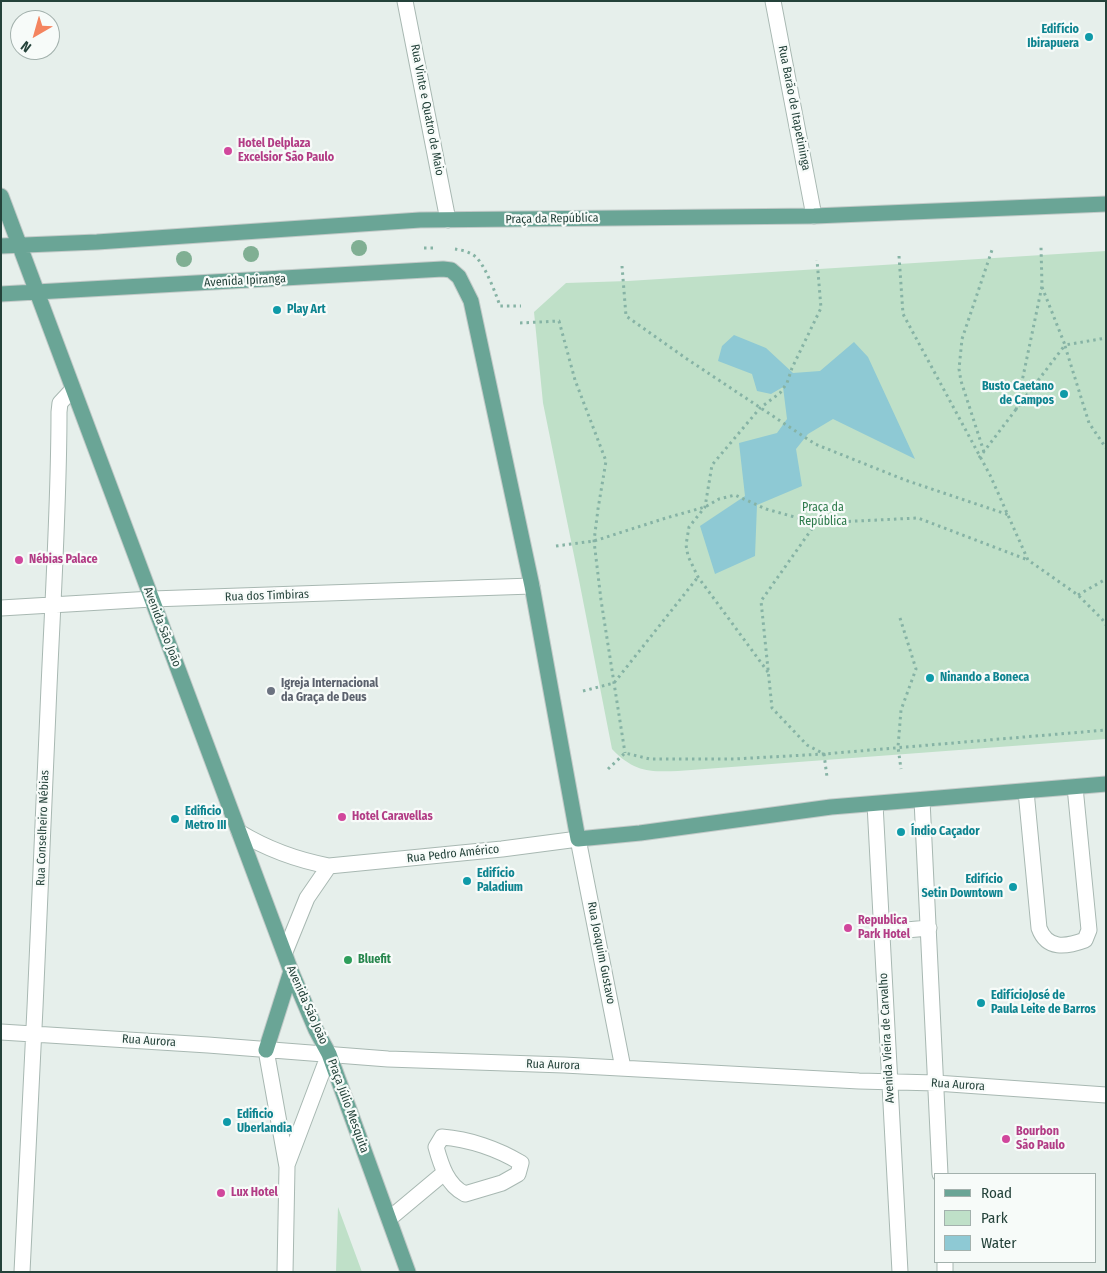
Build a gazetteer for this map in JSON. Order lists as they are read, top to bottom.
{
  "streets": {
    "main road": [
      "Praça da República",
      "Avenida Ipiranga",
      "Avenida São João",
      "Praça Júlio Mesquita"
    ],
    "street": [
      "Rua Barão de Itapetininga",
      "Rua Vinte e Quatro de Maio",
      "Rua dos Timbiras",
      "Rua Conselheiro Nébias",
      "Rua Pedro Américo",
      "Rua Joaquim Gustavo",
      "Avenida Vieira de Carvalho",
      "Rua Aurora"
    ]
  },
  "crossings": [
    ["Rua Barão de Itapetininga", "Praça da República"],
    ["Rua Vinte e Quatro de Maio", "Praça da República"],
    ["Avenida Ipiranga", "Rua dos Timbiras"],
    ["Avenida Ipiranga", "Avenida São João"],
    ["Rua dos Timbiras", "Avenida São João"],
    ["Rua dos Timbiras", "Rua Conselheiro Nébias"],
    ["Avenida São João", "Rua Conselheiro Nébias"],
    ["Avenida São João", "Rua Pedro Américo"],
    ["Avenida São João", "Rua Aurora"],
    ["Avenida São João", "Praça Júlio Mesquita"],
    ["Rua Conselheiro Nébias", "Rua Aurora"],
    ["Rua Pedro Américo", "Rua Joaquim Gustavo"],
    ["Rua Joaquim Gustavo", "Rua Aurora"],
    ["Avenida Vieira de Carvalho", "Rua Aurora"],
    ["Rua Aurora", "Praça Júlio Mesquita"]
  ],
  "parks": ["Praça da República"],
  "places": [
    "Edifício Ibirapuera",
    "Hotel Delplaza Excelsior São Paulo",
    "Play Art",
    "Busto Caetano de Campos",
    "Nébias Palace",
    "Ninando a Boneca",
    "Igreja Internacional da Graça de Deus",
    "Hotel Caravellas",
    "Edificio Metro III",
    "Índio Caçador",
    "Edifício Paladium",
    "Edifício Setin Downtown",
    "Republica Park Hotel",
    "Bluefit",
    "EdifícioJosé de Paula Leite de Barros",
    "Edificio Uberlandia",
    "Bourbon São Paulo",
    "Lux Hotel"
  ],
  "legend": ["Road", "Park", "Water"],
  "north": "bottom left"
}
